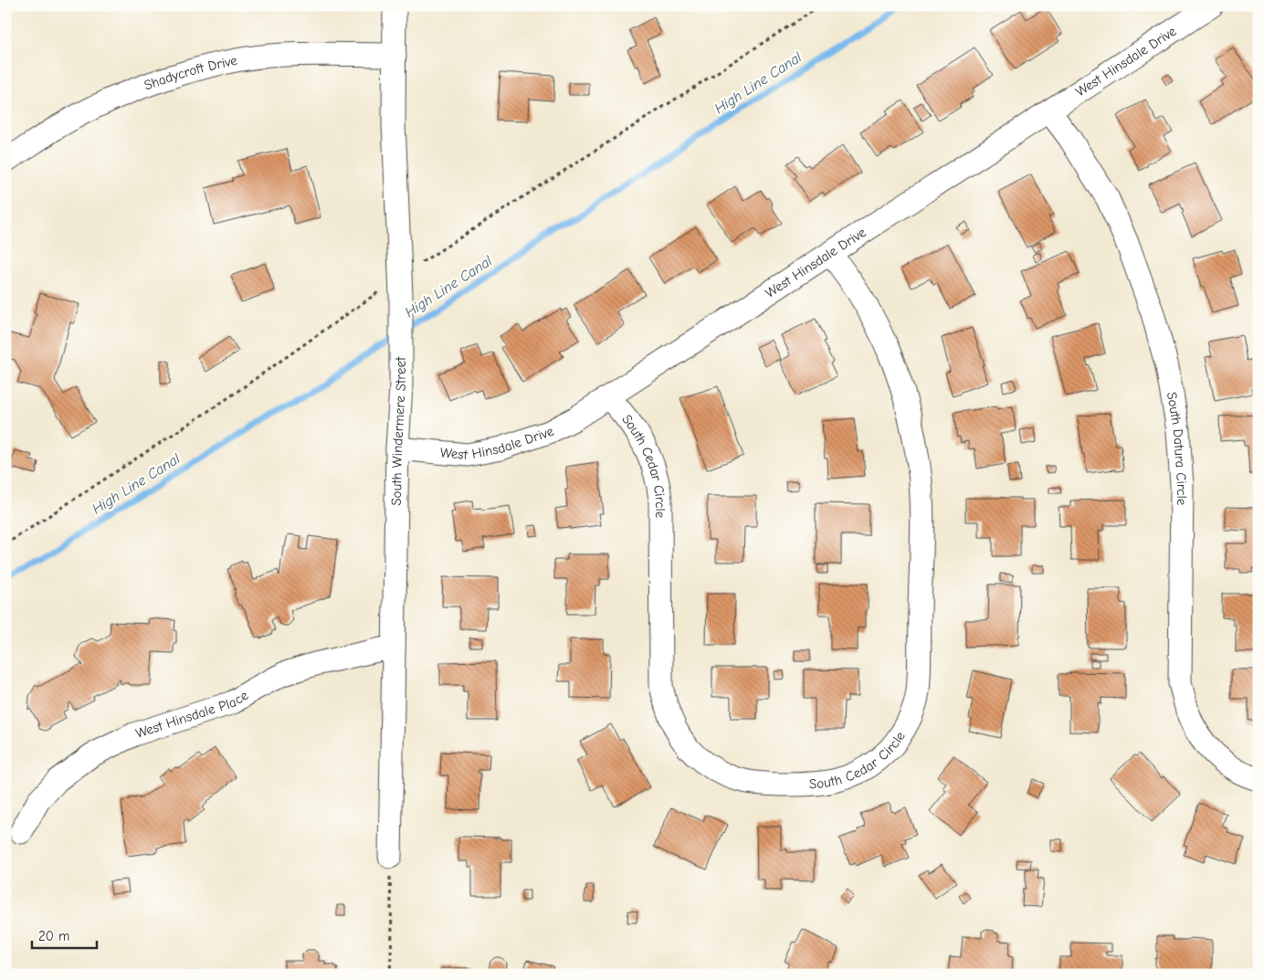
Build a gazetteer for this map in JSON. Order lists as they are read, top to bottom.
{
  "streets": {
    "street": [
      "West Hinsdale Drive",
      "Shadycroft Drive",
      "South Windermere Street",
      "South Datura Circle",
      "South Cedar Circle",
      "West Hinsdale Place"
    ]
  },
  "crossings": [
    ["West Hinsdale Drive", "South Windermere Street"],
    ["West Hinsdale Drive", "South Datura Circle"],
    ["West Hinsdale Drive", "South Cedar Circle"],
    ["Shadycroft Drive", "South Windermere Street"],
    ["South Windermere Street", "West Hinsdale Place"]
  ],
  "water": ["High Line Canal"],
  "scale_bar": "20 m"
}
